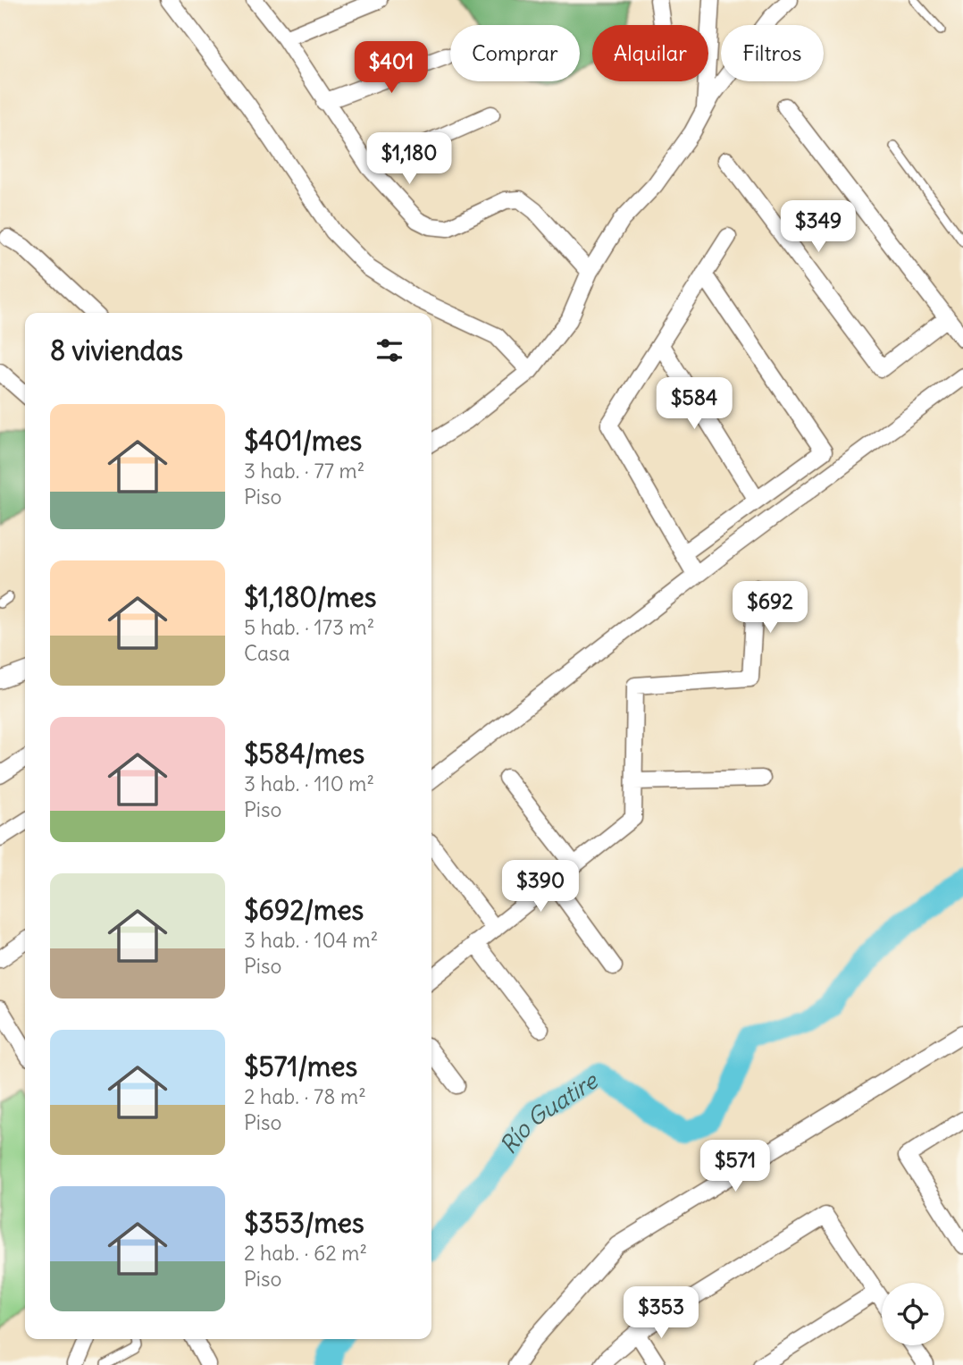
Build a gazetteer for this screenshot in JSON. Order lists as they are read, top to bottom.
{
  "water": ["Río Guatire"],
  "page": {
    "chip": ["Comprar", "Alquilar", "Filtros"],
    "price": [
      "$401",
      "$1,180",
      "$349",
      "$584",
      "$692",
      "$390",
      "$571",
      "$353"
    ],
    "heading": "8 viviendas",
    "list": [
      {
        "name": "$401/mes",
        "note": "3 hab. · 77 m² · Piso"
      },
      {
        "name": "$1,180/mes",
        "note": "5 hab. · 173 m² · Casa"
      },
      {
        "name": "$584/mes",
        "note": "3 hab. · 110 m² · Piso"
      },
      {
        "name": "$692/mes",
        "note": "3 hab. · 104 m² · Piso"
      },
      {
        "name": "$571/mes",
        "note": "2 hab. · 78 m² · Piso"
      },
      {
        "name": "$353/mes",
        "note": "2 hab. · 62 m² · Piso"
      }
    ]
  }
}
